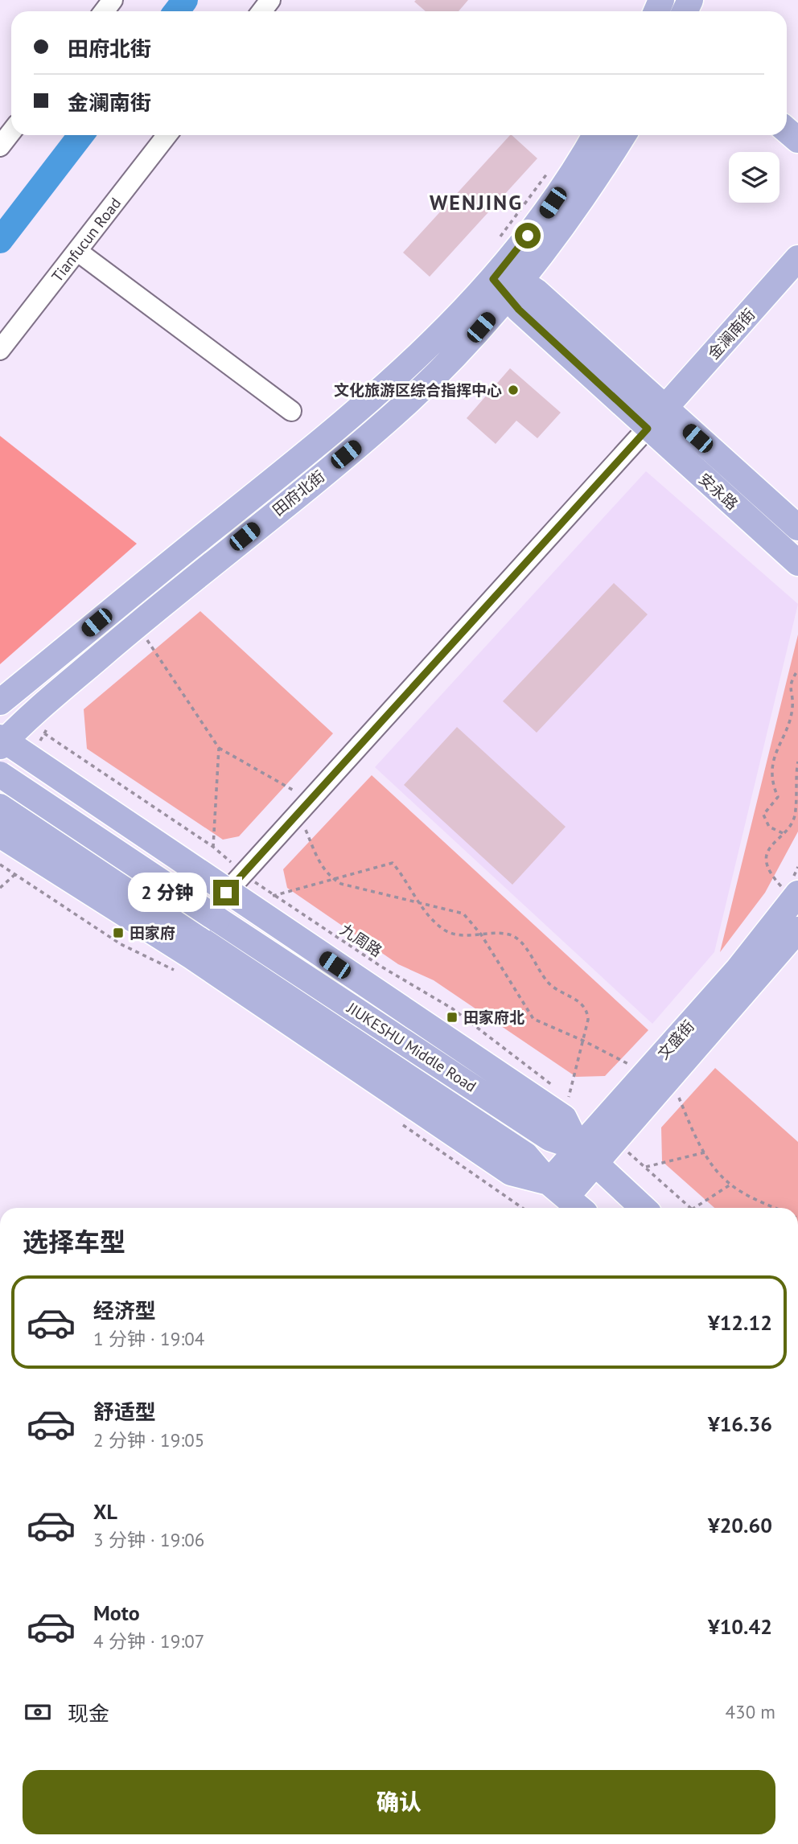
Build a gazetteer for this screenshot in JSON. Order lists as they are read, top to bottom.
{
  "streets": {
    "main road": [
      "金澜南街",
      "安永路",
      "田府北街",
      "文盛街",
      "JIUKESHU Middle Road"
    ],
    "street": ["Tianfucun Road"],
    "path": ["九周路"]
  },
  "crossings": [
    ["金澜南街", "安永路"],
    ["安永路", "田府北街"],
    ["田府北街", "九周路"],
    ["文盛街", "JIUKESHU Middle Road"]
  ],
  "districts": ["WENJING"],
  "places": {
    "other": ["文化旅游区综合指挥中心"],
    "transit": ["田家府", "田家府北"]
  },
  "page": {
    "banner": ["田府北街", "金澜南街"],
    "bubble": "2 分钟",
    "heading": "选择车型",
    "list": [
      {
        "name": "经济型",
        "note": "1 分钟 · 19:04",
        "value": "¥12.12"
      },
      {
        "name": "舒适型",
        "note": "2 分钟 · 19:05",
        "value": "¥16.36"
      },
      {
        "name": "XL",
        "note": "3 分钟 · 19:06",
        "value": "¥20.60"
      },
      {
        "name": "Moto",
        "note": "4 分钟 · 19:07",
        "value": "¥10.42"
      }
    ],
    "pay": ["现金", "430 m"],
    "buttons": "确认"
  }
}
